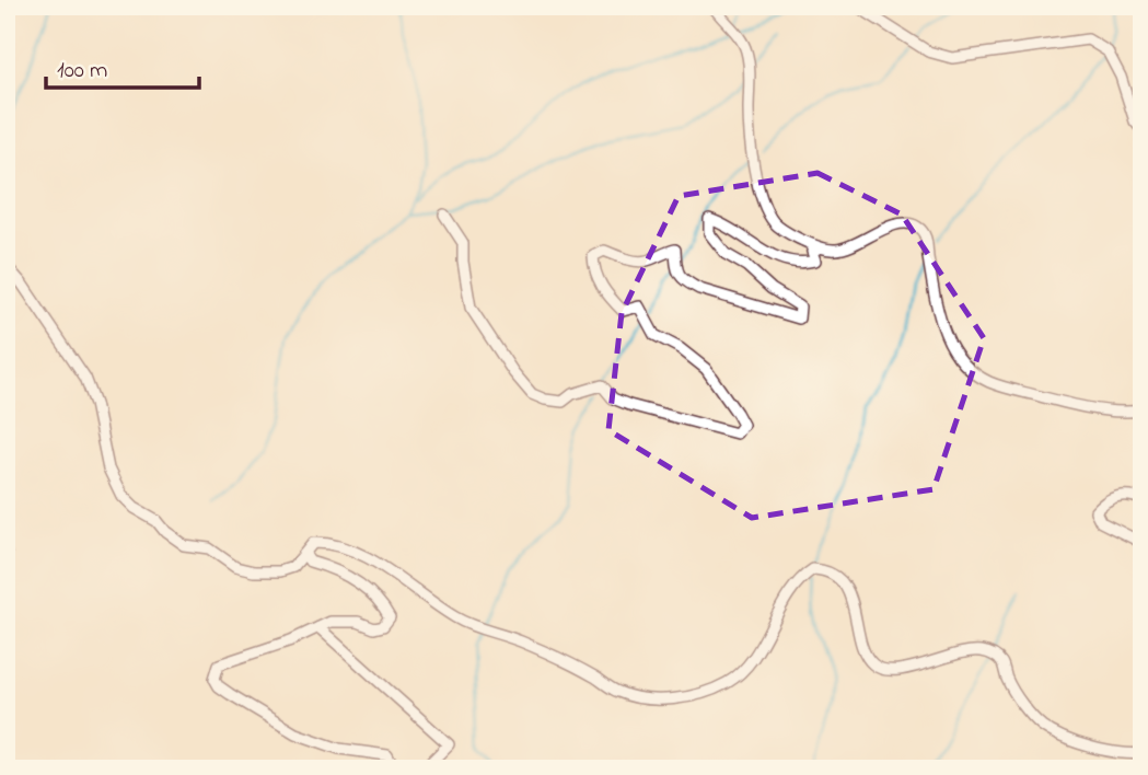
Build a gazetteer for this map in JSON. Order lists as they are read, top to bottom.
{
  "scale_bar": "100 m"
}
